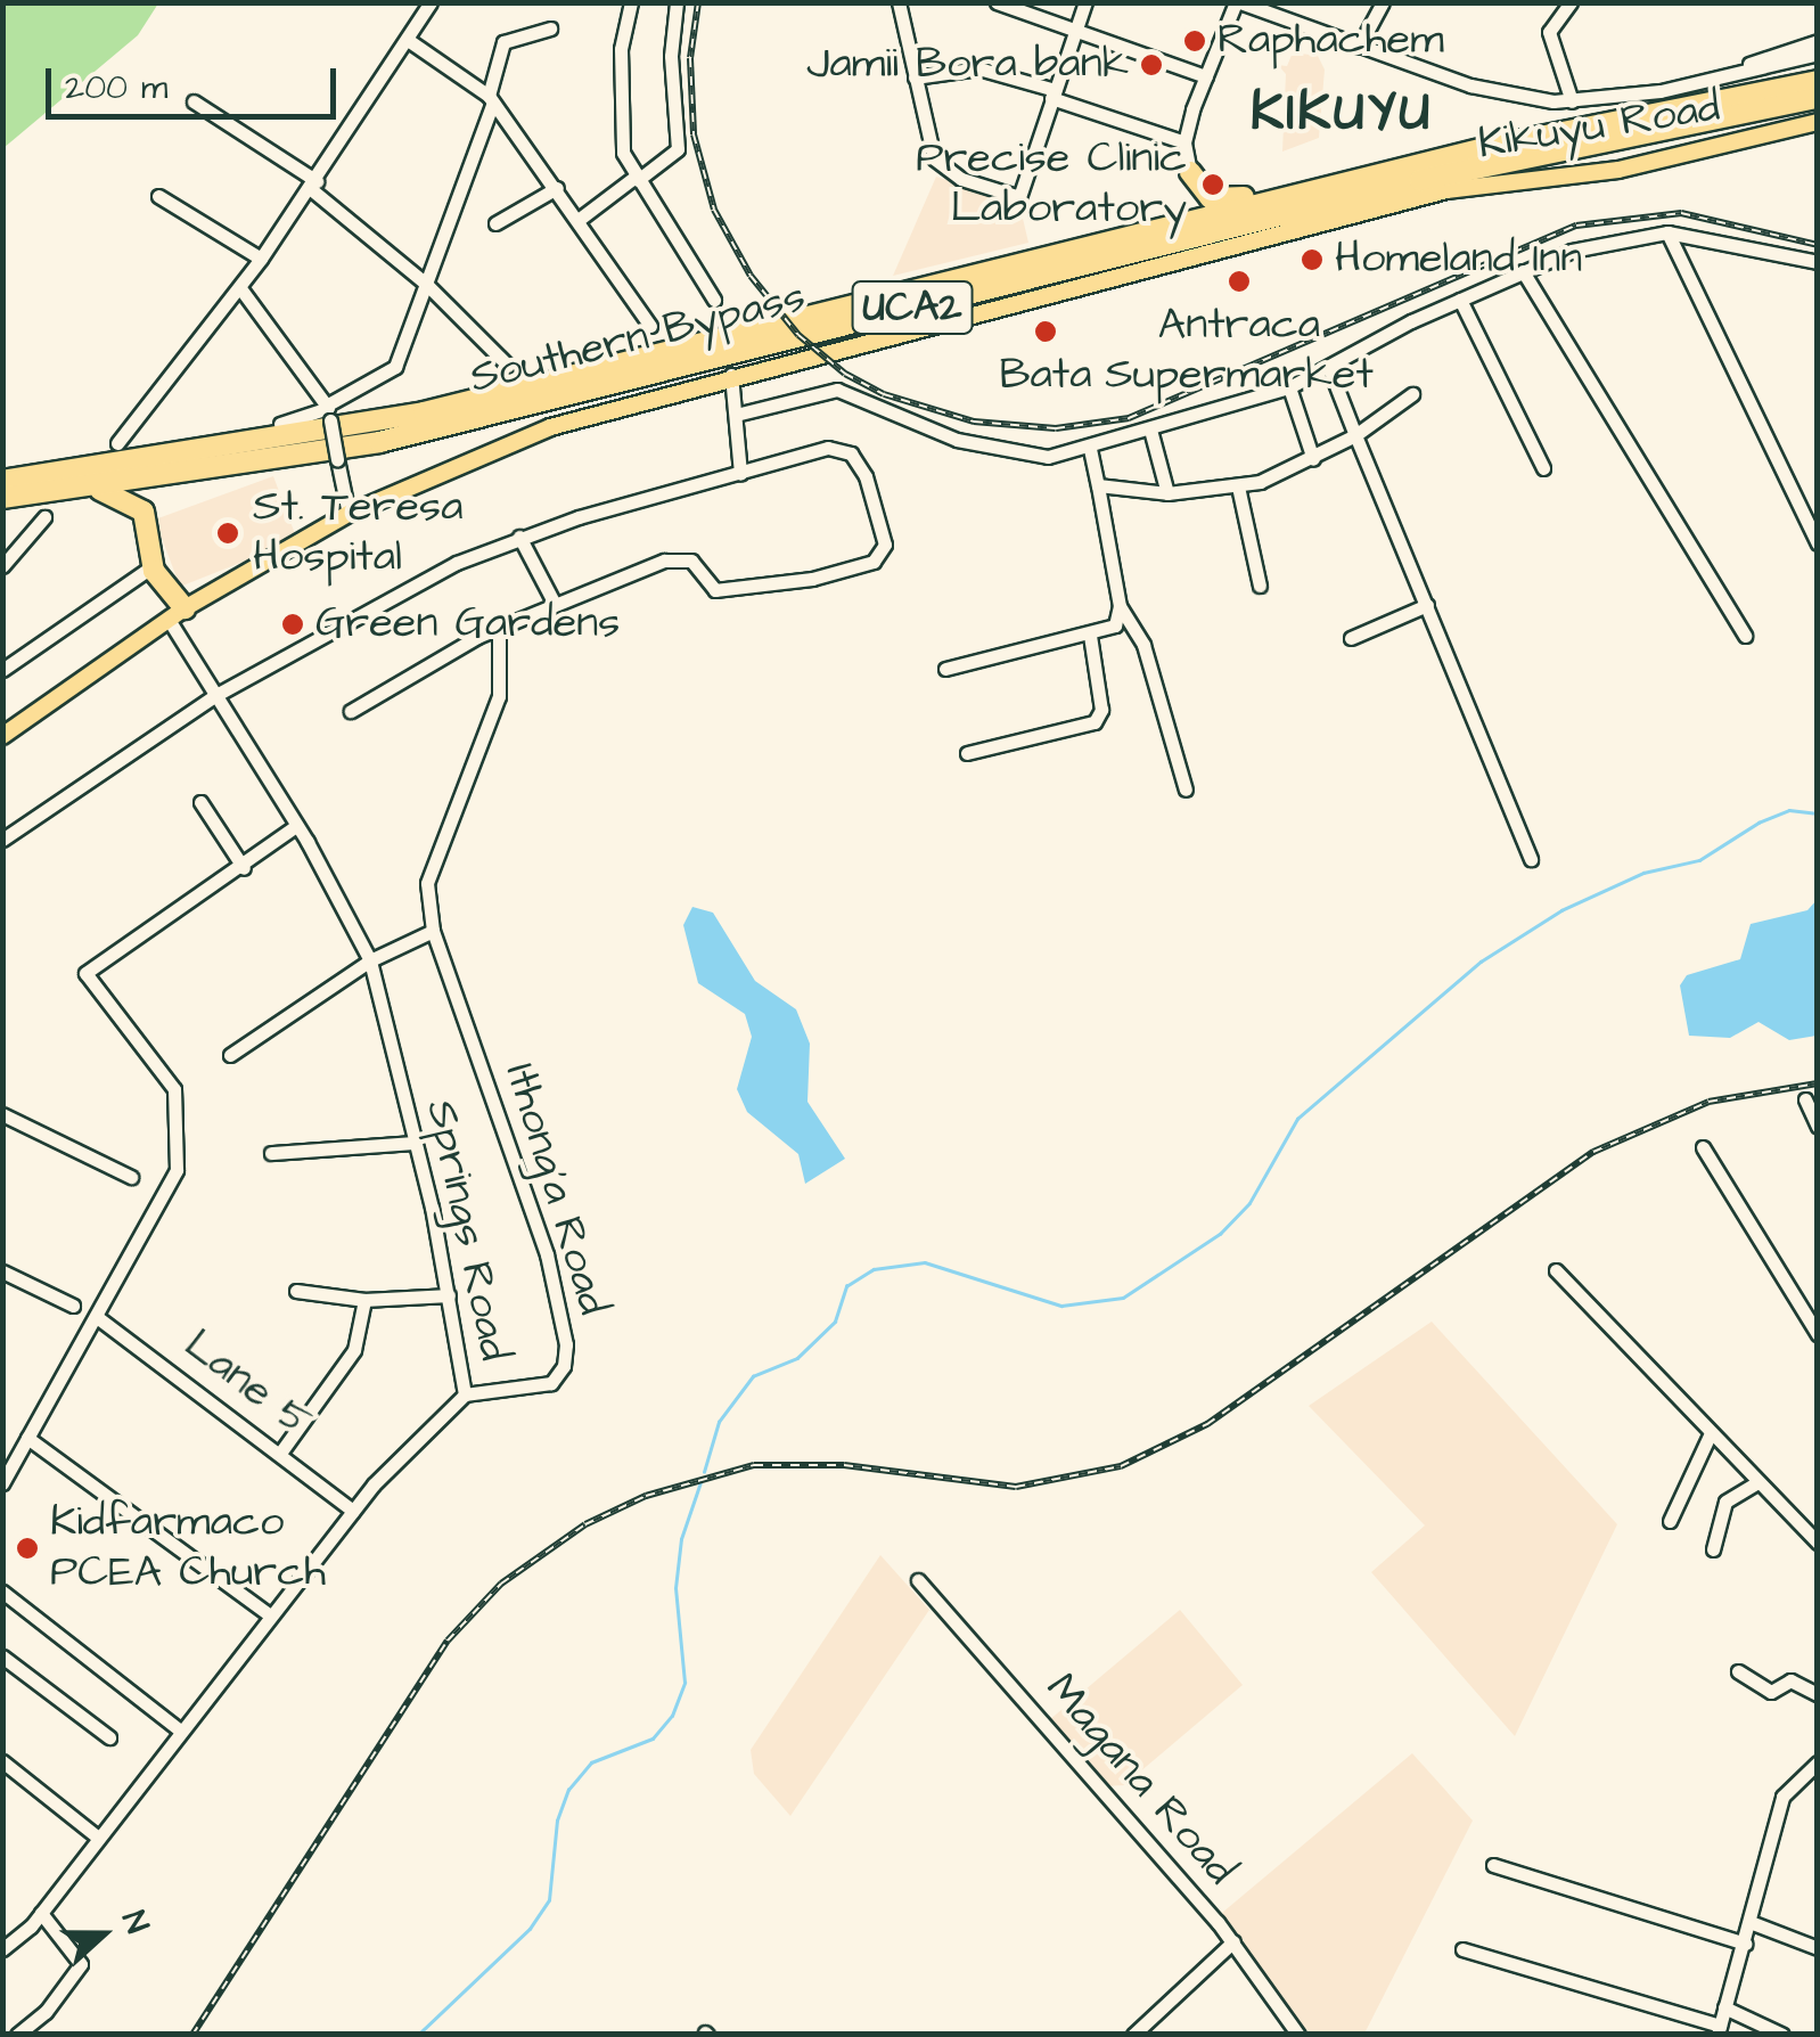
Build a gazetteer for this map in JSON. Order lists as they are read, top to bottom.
{
  "streets": {
    "highway": ["UCA2", "Southern Bypass"],
    "main road": ["Kikuyu Road"],
    "street": [
      "Ithong'a Road",
      "Springs Road",
      "Lane 5",
      "Magana Road"
    ]
  },
  "crossings": [
    ["Kikuyu Road", "Springs Road"],
    ["Ithong'a Road", "Springs Road"],
    ["Springs Road", "Lane 5"]
  ],
  "districts": ["KIKUYU"],
  "places": [
    "Raphachem",
    "Jamii Bora bank",
    "Precise Clinic Laboratory",
    "Homeland Inn",
    "Antraca Supermarket",
    "Bata",
    "St. Teresa Hospital",
    "Green Gardens",
    "Kidfarmaco PCEA Church"
  ],
  "scale_bar": "200 m",
  "north": "right"
}
